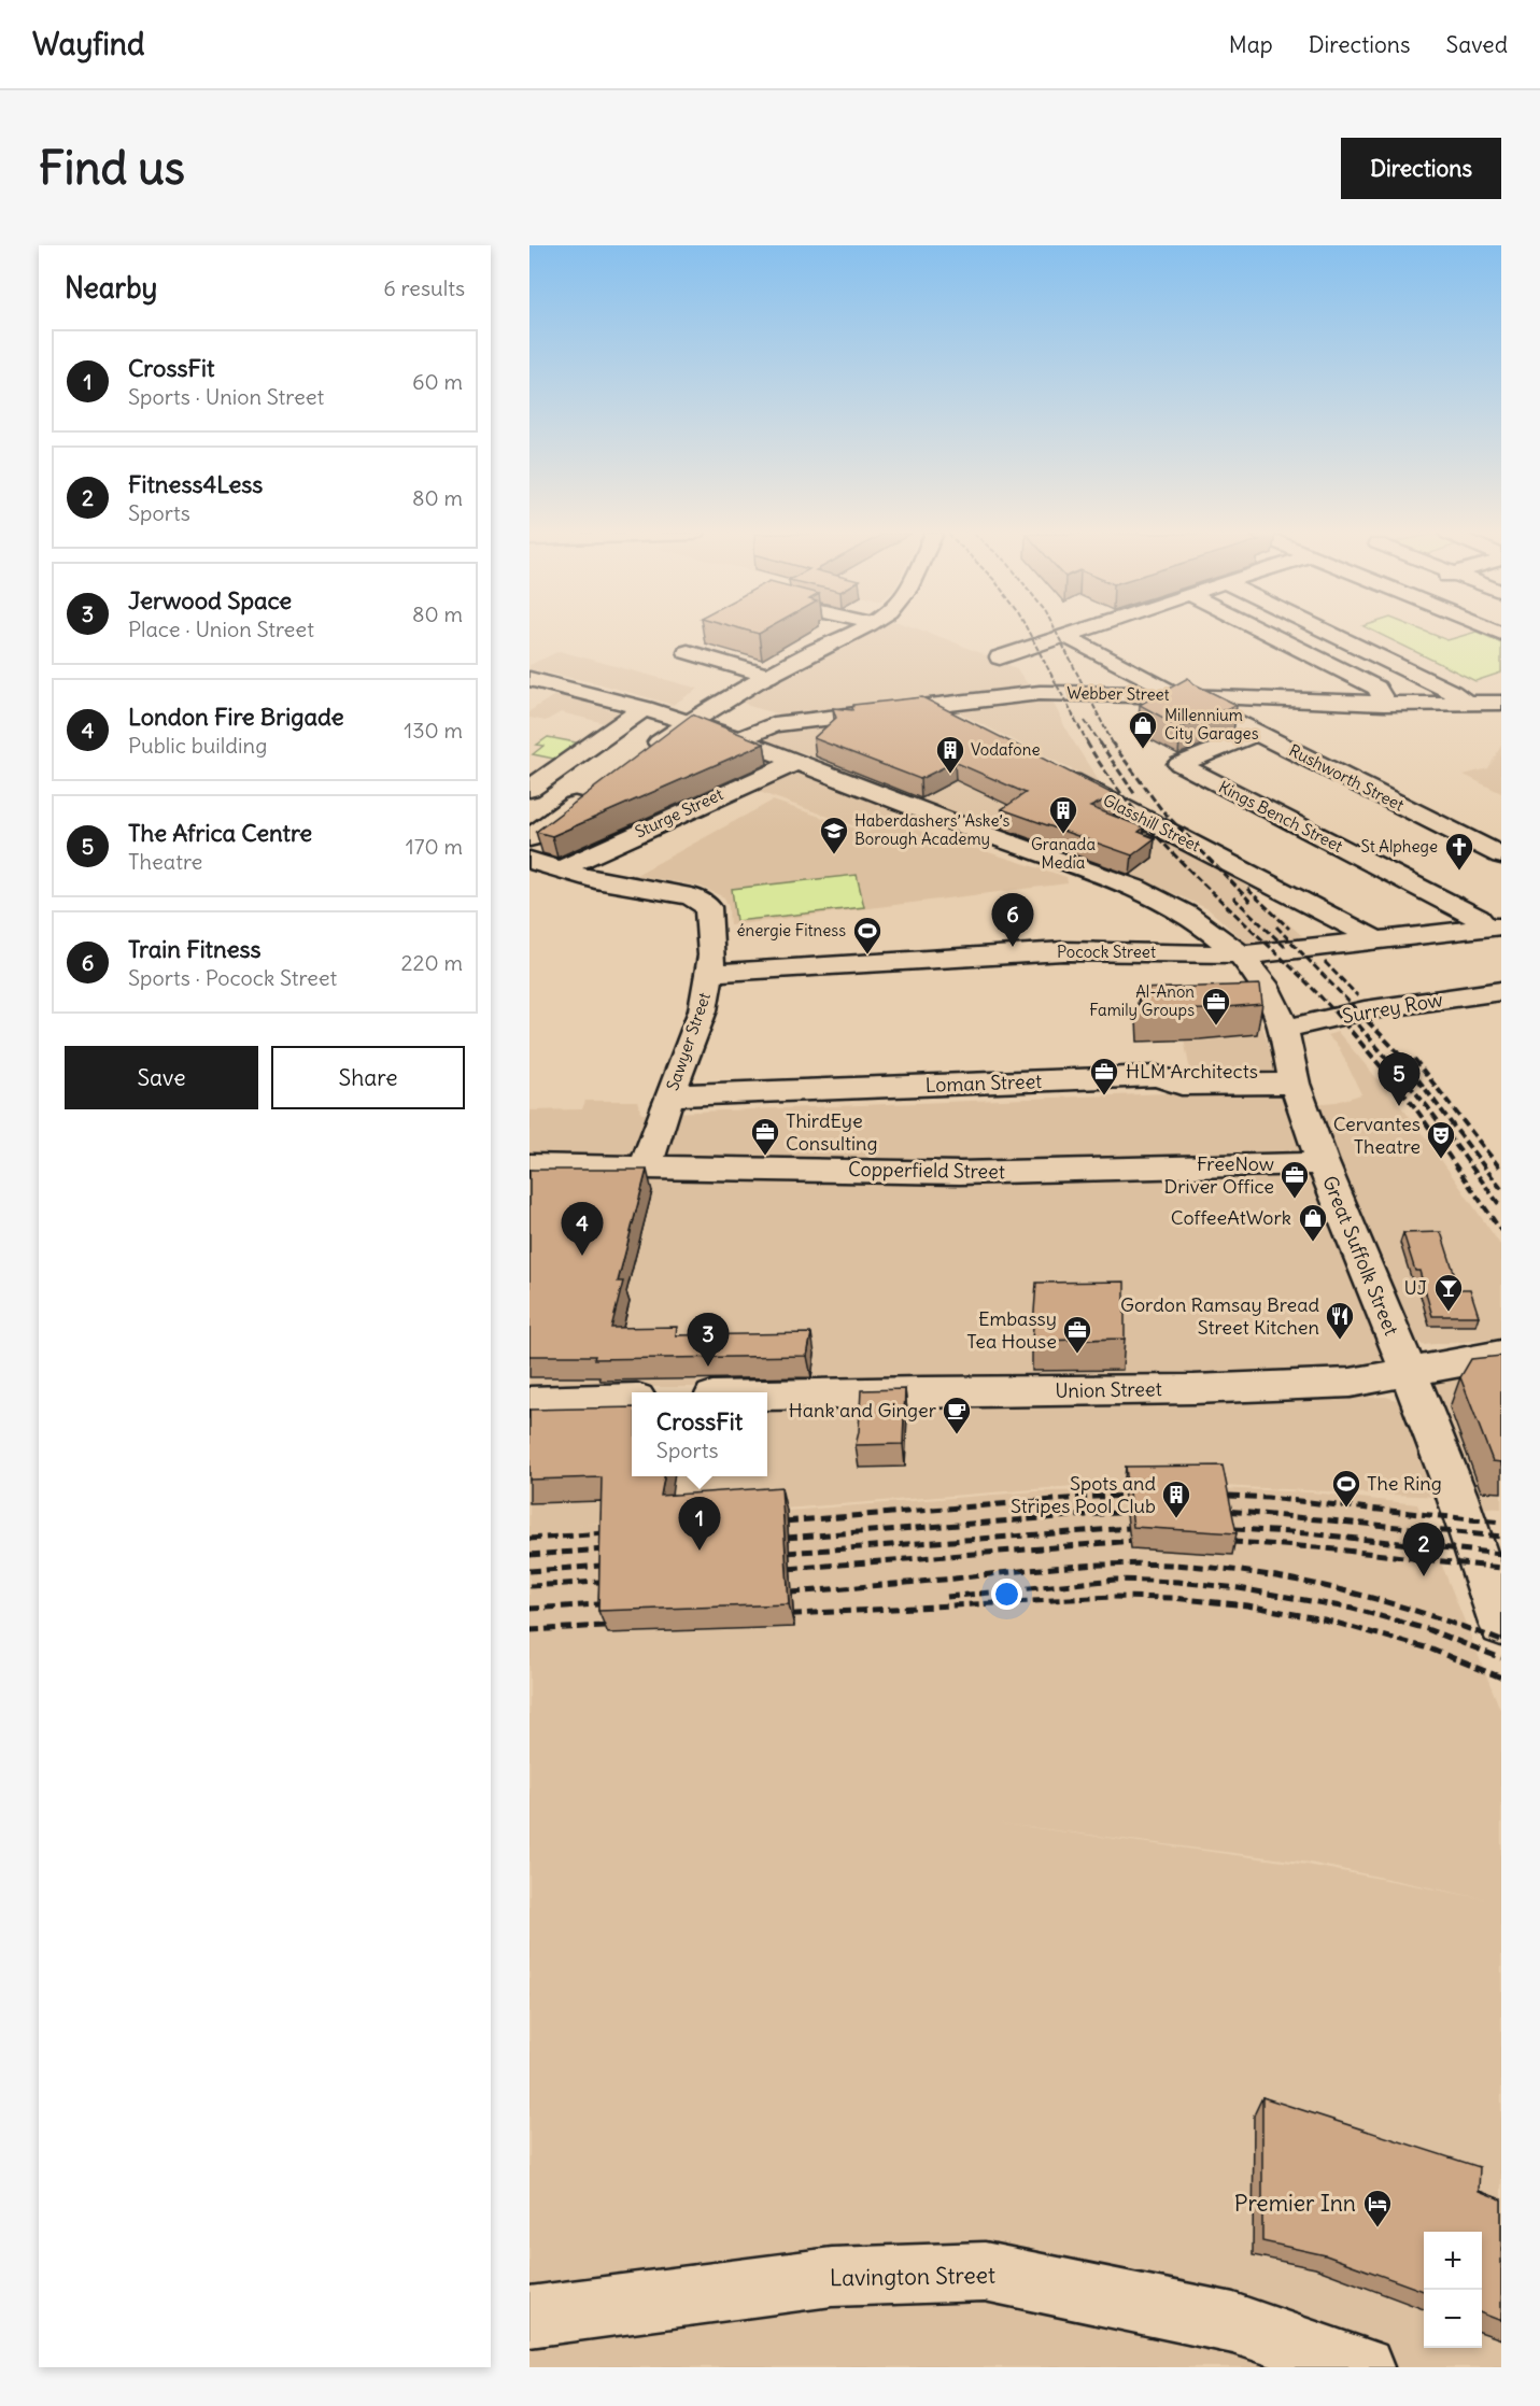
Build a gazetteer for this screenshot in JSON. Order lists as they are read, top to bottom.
{
  "streets": {
    "street": [
      "Webber Street",
      "Rushworth Street",
      "Sturge Street",
      "Kings Bench Street",
      "Glasshill Street",
      "Pocock Street",
      "Surrey Row",
      "Sawyer Street",
      "Loman Street",
      "Copperfield Street",
      "Great Suffolk Street",
      "Union Street",
      "Lavington Street"
    ]
  },
  "crossings": [
    ["Webber Street", "Rushworth Street"],
    ["Webber Street", "Great Suffolk Street"],
    ["Rushworth Street", "Kings Bench Street"],
    ["Sturge Street", "Sawyer Street"],
    ["Sturge Street", "Great Suffolk Street"],
    ["Kings Bench Street", "Pocock Street"],
    ["Glasshill Street", "Pocock Street"],
    ["Pocock Street", "Sawyer Street"],
    ["Pocock Street", "Great Suffolk Street"],
    ["Surrey Row", "Great Suffolk Street"],
    ["Sawyer Street", "Loman Street"],
    ["Sawyer Street", "Copperfield Street"],
    ["Loman Street", "Great Suffolk Street"],
    ["Copperfield Street", "Great Suffolk Street"],
    ["Great Suffolk Street", "Union Street"]
  ],
  "places": {
    "shop": ["Millennium City Garages", "CoffeeAtWork"],
    "building": ["Vodafone", "Granada Media", "Spots and Stripes Pool Club"],
    "school or university": ["Haberdashers’ Aske’s Borough Academy"],
    "church": ["St Alphege"],
    "sports": ["énergie Fitness", "The Ring"],
    "office": [
      "Al-Anon Family Groups",
      "HLM Architects",
      "ThirdEye Consulting",
      "FreeNow Driver Office",
      "Embassy Tea House"
    ],
    "theatre": ["Cervantes Theatre"],
    "bar": ["UJ"],
    "restaurant": ["Gordon Ramsay Bread Street Kitchen"],
    "cafe": ["Hank and Ginger"],
    "hotel": ["Premier Inn"]
  },
  "page": {
    "header": "Wayfind",
    "nav": ["Map", "Directions", "Saved"],
    "buttons": [
      "Directions",
      ["Save", "Share"]
    ],
    "title": "Find us",
    "heading": ["Nearby", "6 results"],
    "list": [
      {
        "mark": "1",
        "name": "CrossFit",
        "note": "Sports · Union Street",
        "value": "60 m"
      },
      {
        "mark": "2",
        "name": "Fitness4Less",
        "note": "Sports",
        "value": "80 m"
      },
      {
        "mark": "3",
        "name": "Jerwood Space",
        "note": "Place · Union Street",
        "value": "80 m"
      },
      {
        "mark": "4",
        "name": "London Fire Brigade",
        "note": "Public building",
        "value": "130 m"
      },
      {
        "mark": "5",
        "name": "The Africa Centre",
        "note": "Theatre",
        "value": "170 m"
      },
      {
        "mark": "6",
        "name": "Train Fitness",
        "note": "Sports · Pocock Street",
        "value": "220 m"
      }
    ],
    "pins": [
      "6",
      "5",
      "4",
      "3",
      "1",
      "2"
    ],
    "popup": ["CrossFit", "Sports"],
    "map_buttons": ["+", "−"]
  }
}
